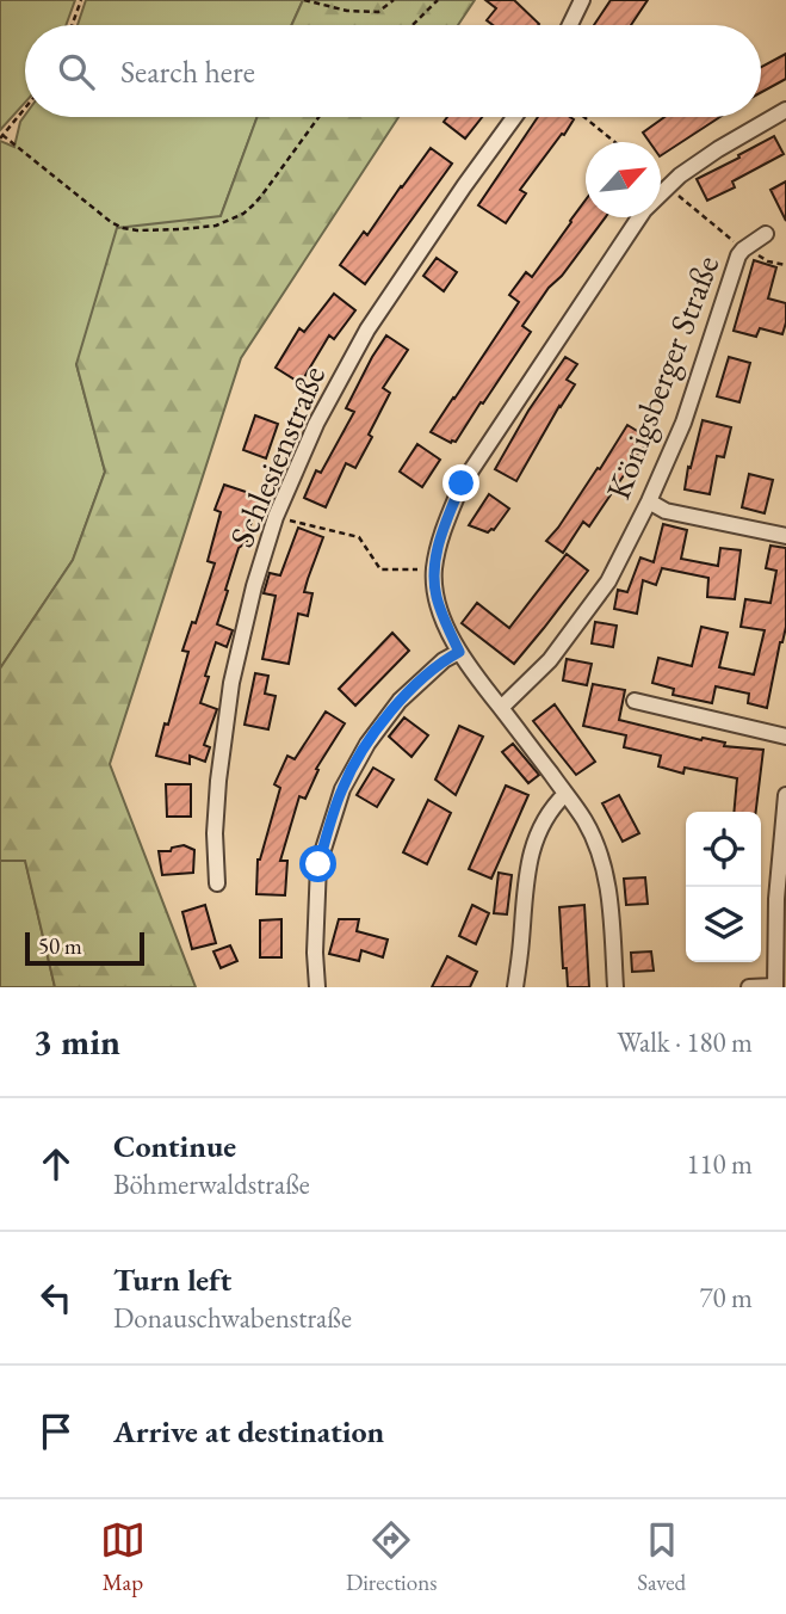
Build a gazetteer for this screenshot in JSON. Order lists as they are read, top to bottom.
{
  "streets": {
    "street": ["Königsberger Straße", "Schlesienstraße"]
  },
  "scale_bar": "50 m",
  "north": "top right",
  "page": {
    "search": "Search here",
    "scale": "50 m",
    "heading": ["3 min", "Walk · 180 m"],
    "list": [
      ["Continue", "Böhmerwaldstraße", "110 m"],
      ["Turn left", "Donauschwabenstraße", "70 m"],
      "Arrive at destination"
    ],
    "nav": ["Map", "Directions", "Saved"]
  }
}
